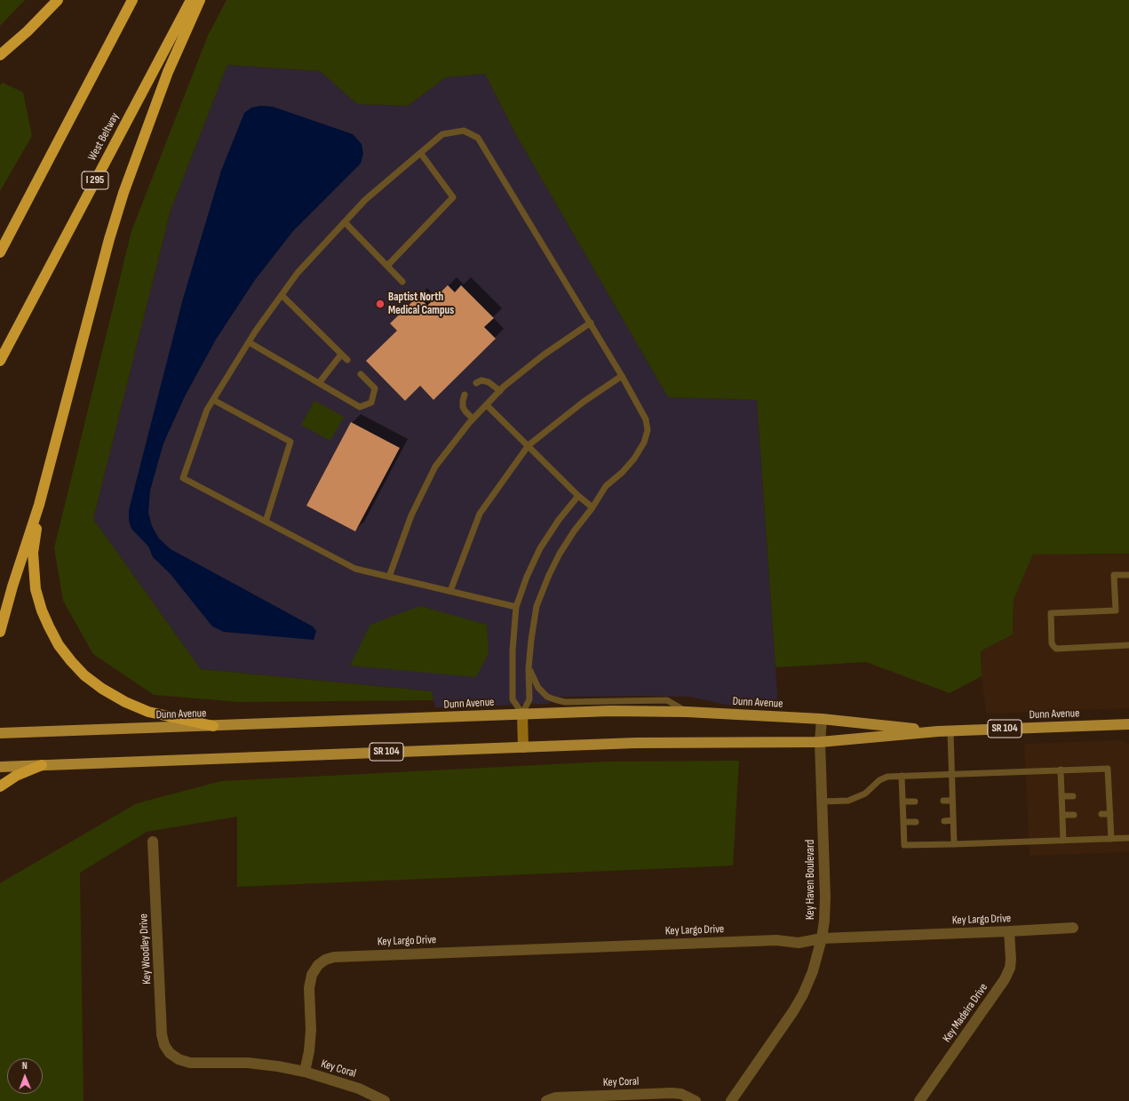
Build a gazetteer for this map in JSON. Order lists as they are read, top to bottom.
{
  "streets": {
    "highway": ["West Beltway", "I 295"],
    "main road": ["Dunn Avenue", "SR 104"],
    "street": [
      "Key Haven Boulevard",
      "Key Largo Drive",
      "Key Woodley Drive",
      "Key Madeira Drive",
      "Key Coral"
    ]
  },
  "crossings": [
    ["Dunn Avenue", "Key Haven Boulevard"],
    ["Key Haven Boulevard", "Key Largo Drive"],
    ["Key Largo Drive", "Key Madeira Drive"],
    ["Key Largo Drive", "Key Coral"],
    ["Key Woodley Drive", "Key Coral"]
  ],
  "places": ["Baptist North Medical Campus"],
  "north": "top"
}
